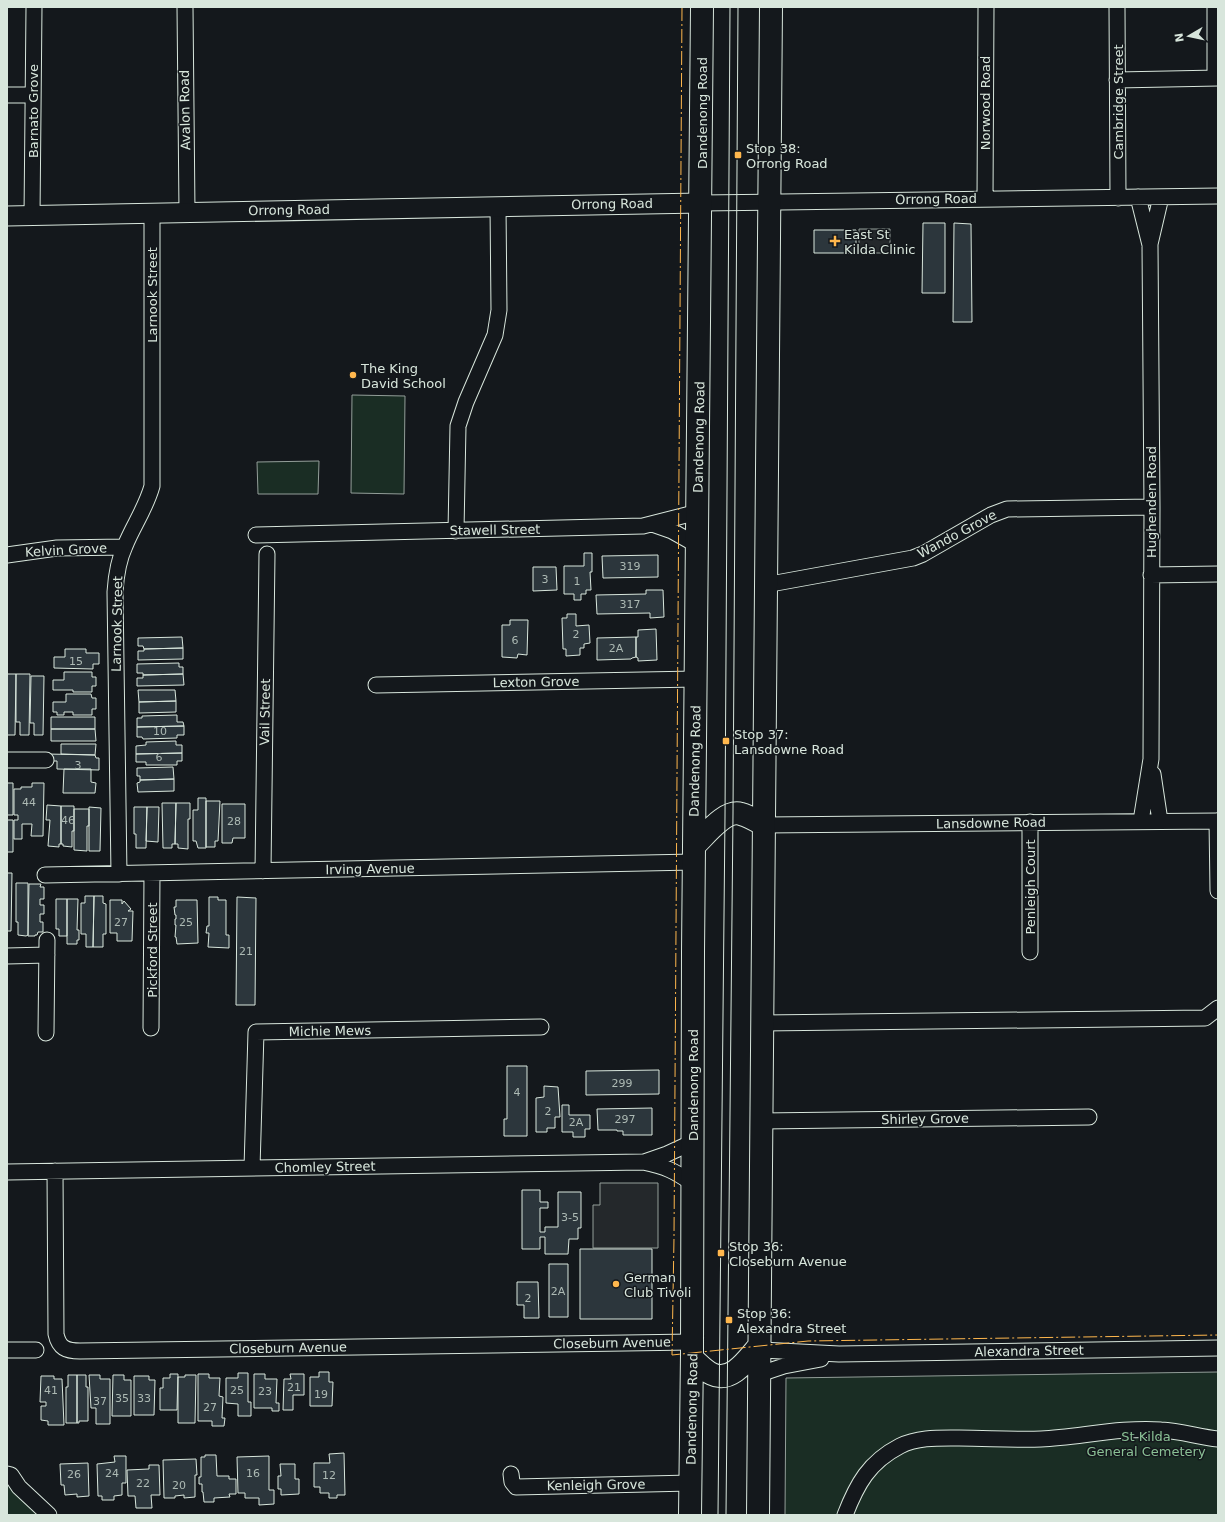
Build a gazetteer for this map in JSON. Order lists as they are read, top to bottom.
{
  "streets": {
    "highway": ["Dandenong Road"],
    "main road": ["Orrong Road"],
    "street": [
      "Cambridge Street",
      "Norwood Road",
      "Avalon Road",
      "Barnato Grove",
      "Larnook Street",
      "Hughenden Road",
      "Stawell Street",
      "Wando Grove",
      "Kelvin Grove",
      "Lexton Grove",
      "Vail Street",
      "Lansdowne Road",
      "Irving Avenue",
      "Penleigh Court",
      "Pickford Street",
      "Michie Mews",
      "Shirley Grove",
      "Chomley Street",
      "Closeburn Avenue",
      "Alexandra Street",
      "Kenleigh Grove"
    ]
  },
  "crossings": [
    ["Cambridge Street", "Orrong Road"],
    ["Norwood Road", "Orrong Road"],
    ["Avalon Road", "Orrong Road"],
    ["Barnato Grove", "Orrong Road"],
    ["Dandenong Road", "Orrong Road"],
    ["Dandenong Road", "Stawell Street"],
    ["Dandenong Road", "Lexton Grove"],
    ["Dandenong Road", "Irving Avenue"],
    ["Dandenong Road", "Chomley Street"],
    ["Dandenong Road", "Closeburn Avenue"],
    ["Dandenong Road", "Kenleigh Grove"],
    ["Orrong Road", "Larnook Street"],
    ["Orrong Road", "Hughenden Road"],
    ["Larnook Street", "Kelvin Grove"],
    ["Larnook Street", "Irving Avenue"],
    ["Hughenden Road", "Wando Grove"],
    ["Hughenden Road", "Lansdowne Road"],
    ["Vail Street", "Irving Avenue"],
    ["Lansdowne Road", "Penleigh Court"],
    ["Irving Avenue", "Pickford Street"],
    ["Michie Mews", "Chomley Street"],
    ["Chomley Street", "Closeburn Avenue"]
  ],
  "parks": ["St Kilda General Cemetery"],
  "places": {
    "transit": [
      "Stop 38: Orrong Road",
      "Stop 37: Lansdowne Road",
      "Stop 36: Closeburn Avenue",
      "Stop 36: Alexandra Street"
    ],
    "health": ["East St Kilda Clinic"],
    "other": ["The King David School", "German Club Tivoli"]
  },
  "house_numbers": [
    "319",
    "3",
    "1",
    "317",
    "2",
    "6",
    "2A",
    "15",
    "10",
    "6",
    "3",
    "44",
    "46",
    "28",
    "27",
    "25",
    "21",
    "299",
    "4",
    "2",
    "297",
    "2A",
    "3-5",
    "2A",
    "2",
    "21",
    "41",
    "25",
    "23",
    "19",
    "35",
    "33",
    "37",
    "27",
    "24",
    "16",
    "26",
    "12",
    "22",
    "20"
  ],
  "north": "left"
}
